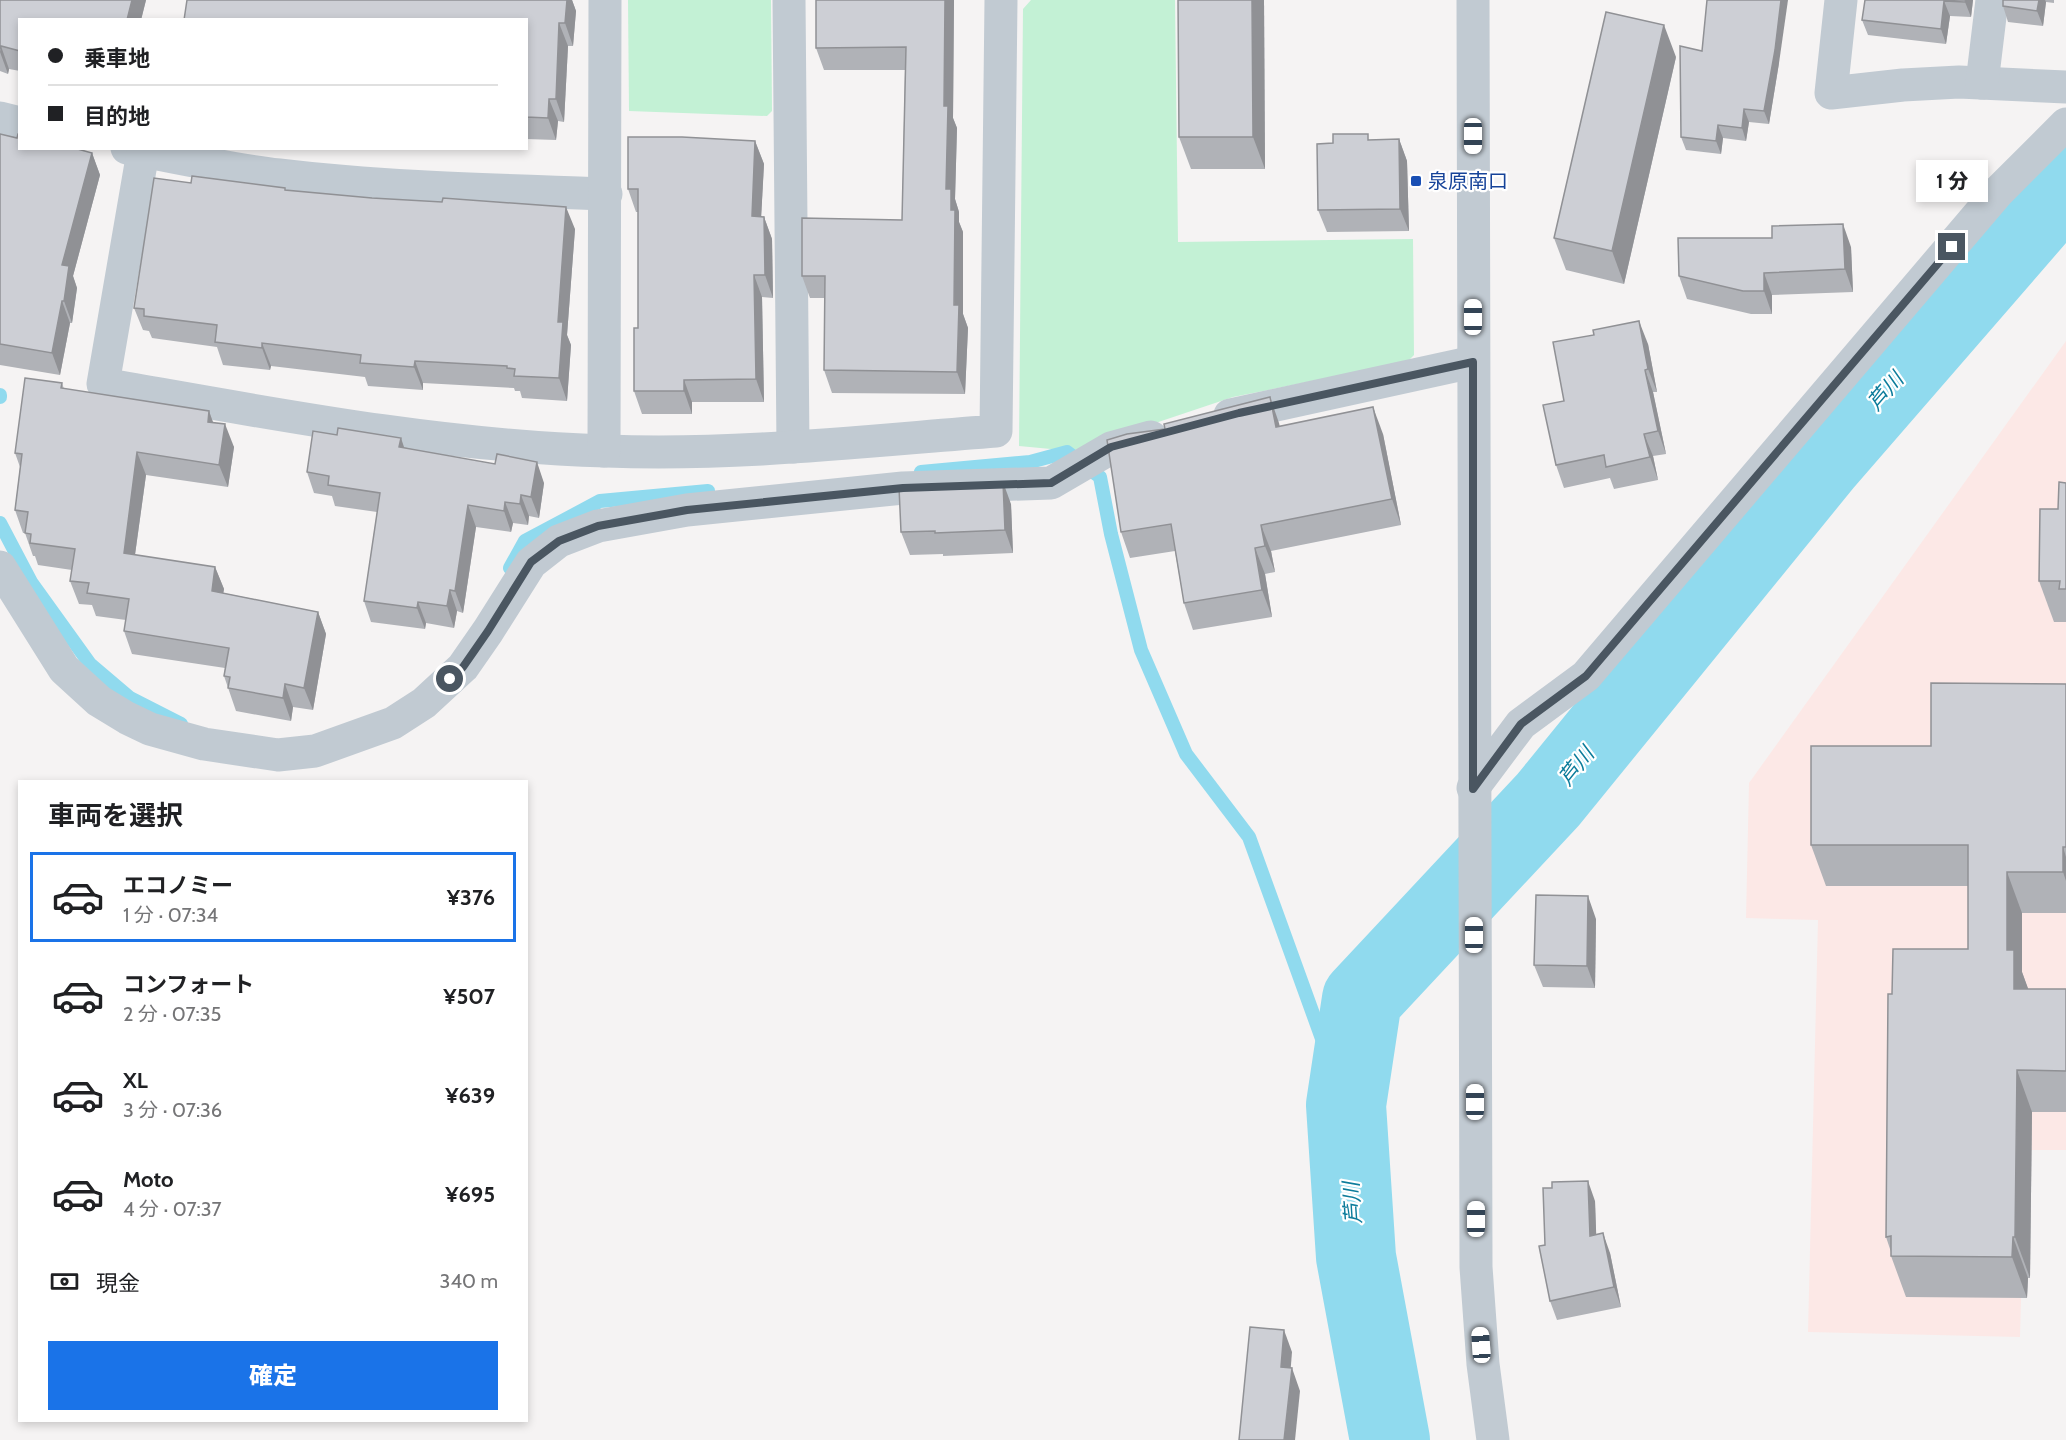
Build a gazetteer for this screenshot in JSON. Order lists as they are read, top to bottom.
{
  "water": ["芦川"],
  "places": {
    "transit": ["泉原南口"]
  },
  "page": {
    "banner": ["乗車地", "目的地"],
    "bubble": "1 分",
    "heading": "車両を選択",
    "list": [
      {
        "name": "エコノミー",
        "note": "1 分 · 07:34",
        "value": "¥376"
      },
      {
        "name": "コンフォート",
        "note": "2 分 · 07:35",
        "value": "¥507"
      },
      {
        "name": "XL",
        "note": "3 分 · 07:36",
        "value": "¥639"
      },
      {
        "name": "Moto",
        "note": "4 分 · 07:37",
        "value": "¥695"
      }
    ],
    "pay": ["現金", "340 m"],
    "buttons": "確定"
  }
}
